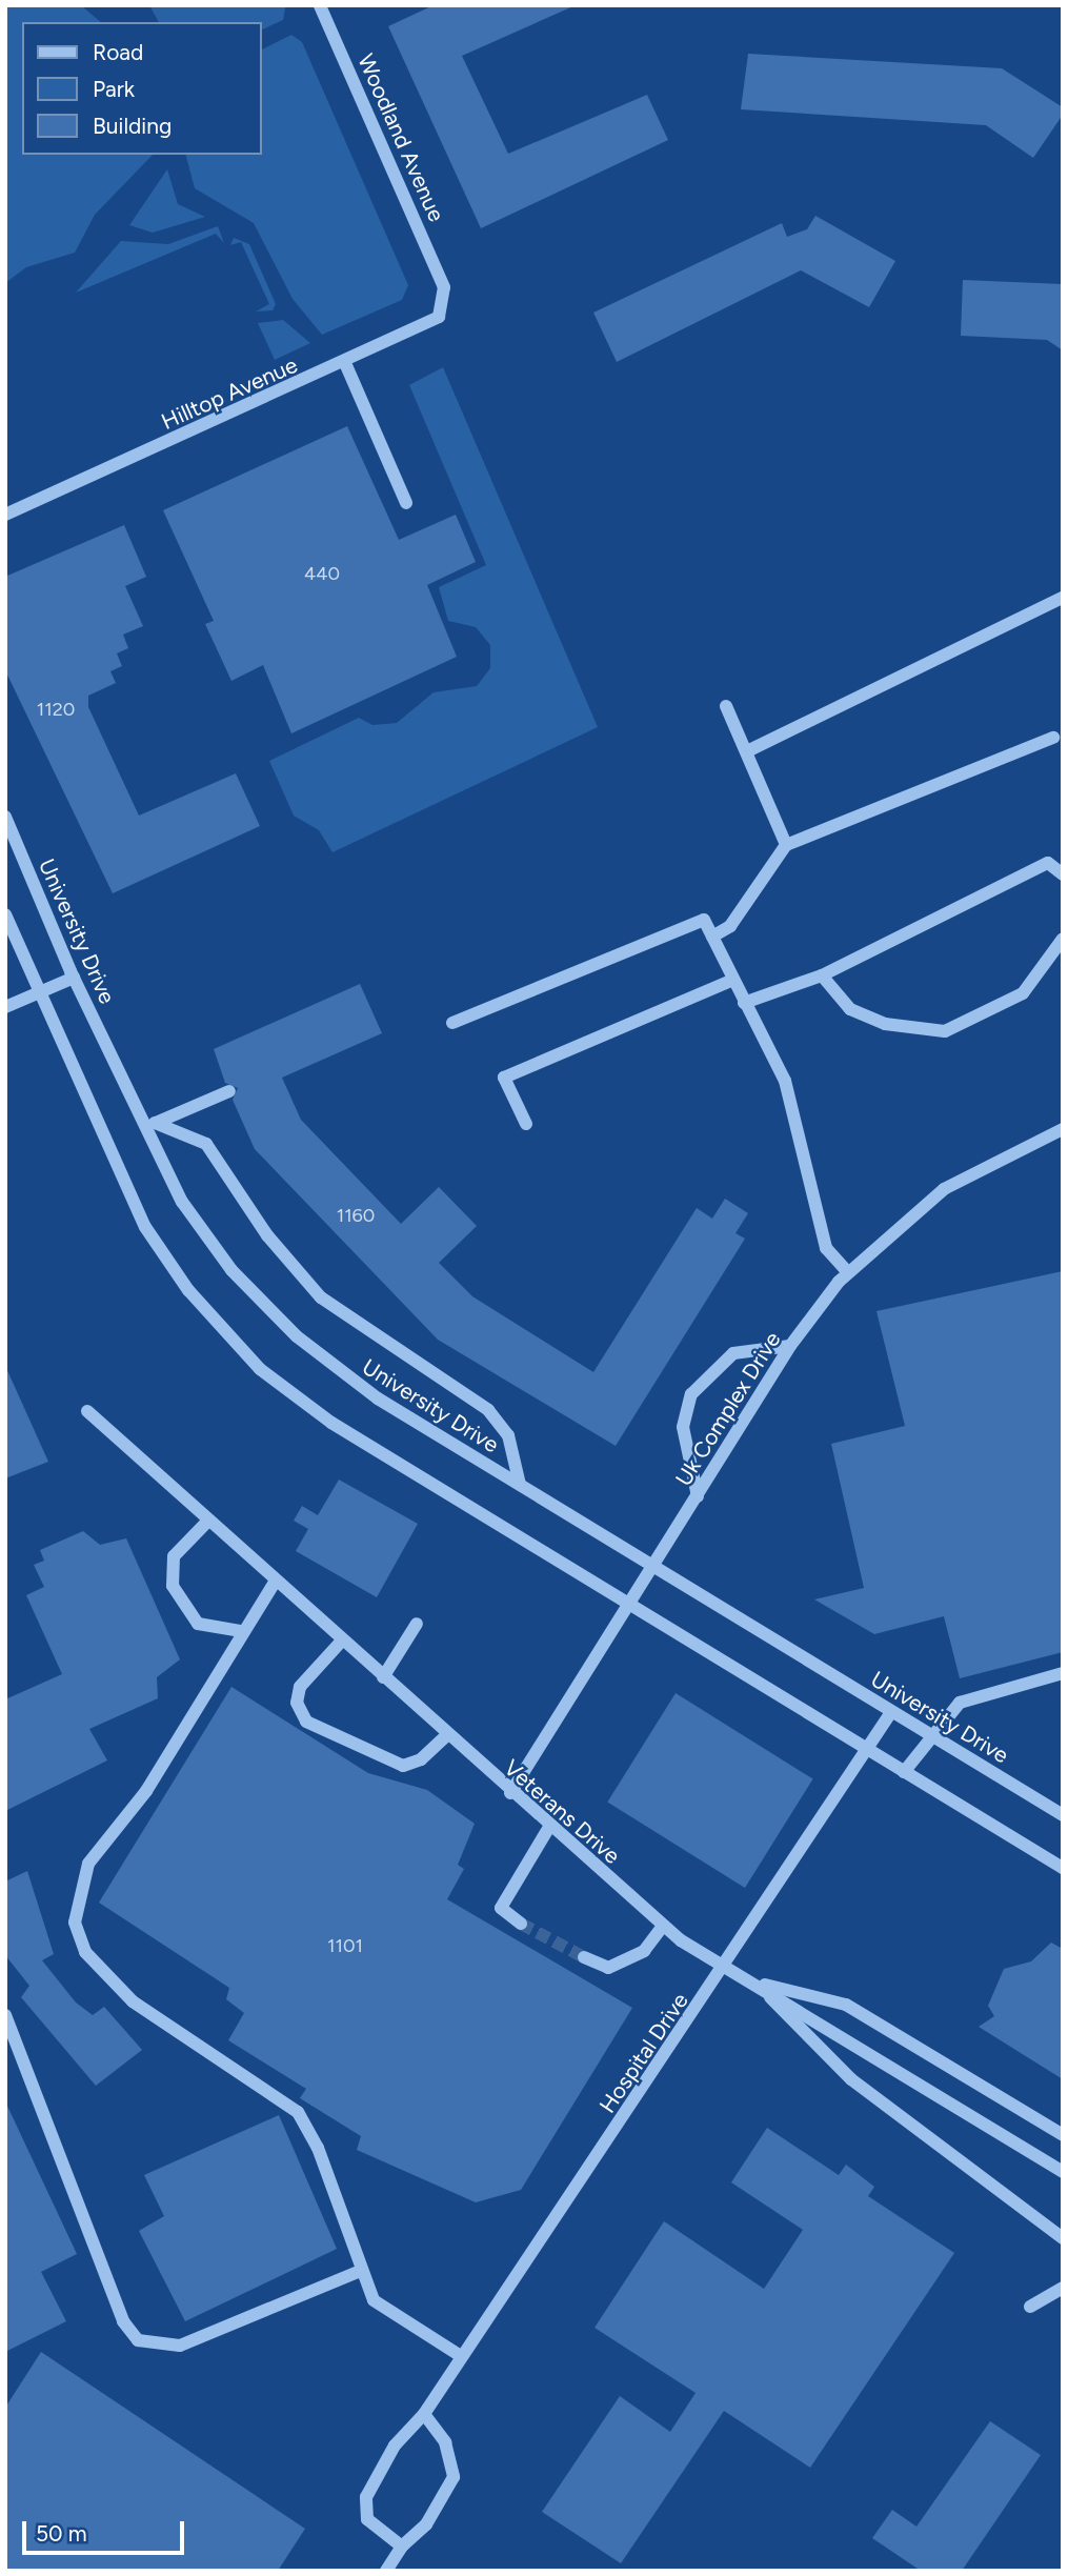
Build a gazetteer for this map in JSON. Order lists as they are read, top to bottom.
{
  "streets": {
    "street": [
      "Woodland Avenue",
      "Hilltop Avenue",
      "University Drive",
      "Uk Complex Drive",
      "Veterans Drive",
      "Hospital Drive"
    ]
  },
  "crossings": [
    ["Woodland Avenue", "Hilltop Avenue"],
    ["University Drive", "Uk Complex Drive"],
    ["University Drive", "Hospital Drive"],
    ["Uk Complex Drive", "Veterans Drive"],
    ["Veterans Drive", "Hospital Drive"]
  ],
  "house_numbers": [
    "440",
    "1120",
    "1160",
    "1101"
  ],
  "legend": ["Road", "Park", "Building"],
  "scale_bar": "50 m"
}
